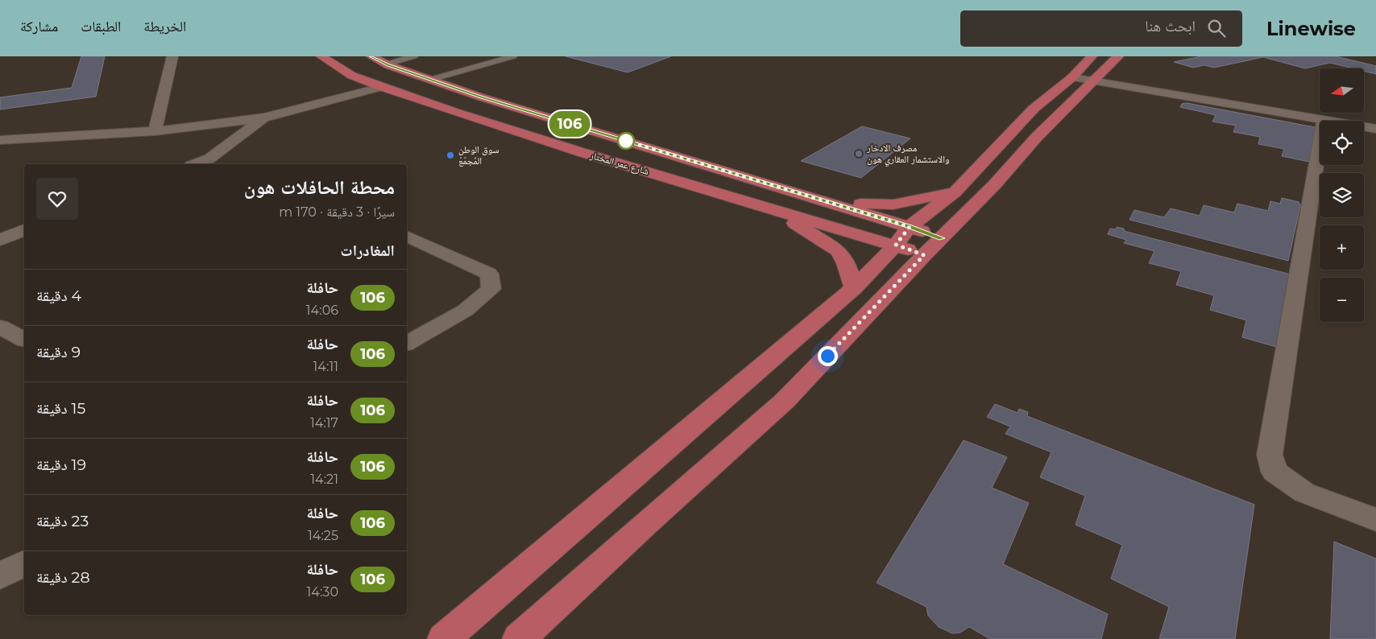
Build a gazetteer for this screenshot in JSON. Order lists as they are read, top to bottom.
{
  "streets": {
    "main road": ["شارع عمر المختار"]
  },
  "places": ["مصرف الادخار والاستشمار العقاري هون", "سوق الوطن المُجمّعْ"],
  "lines": ["bus line 106"],
  "north": "left",
  "page": {
    "header": "Linewise",
    "search": "ابحث هنا",
    "nav": ["الخريطة", "الطبقات", "مشاركة"],
    "on_map": "106",
    "map_buttons": ["+", "−"],
    "heading": [
      ["محطة الحافلات هون", "سيرًا · 3 دقيقة · 170 m"],
      "المغادرات"
    ],
    "list": [
      {
        "mark": "106",
        "name": "حافلة",
        "note": "14:06",
        "value": "4 دقيقة"
      },
      {
        "mark": "106",
        "name": "حافلة",
        "note": "14:11",
        "value": "9 دقيقة"
      },
      {
        "mark": "106",
        "name": "حافلة",
        "note": "14:17",
        "value": "15 دقيقة"
      },
      {
        "mark": "106",
        "name": "حافلة",
        "note": "14:21",
        "value": "19 دقيقة"
      },
      {
        "mark": "106",
        "name": "حافلة",
        "note": "14:25",
        "value": "23 دقيقة"
      },
      {
        "mark": "106",
        "name": "حافلة",
        "note": "14:30",
        "value": "28 دقيقة"
      }
    ]
  }
}
